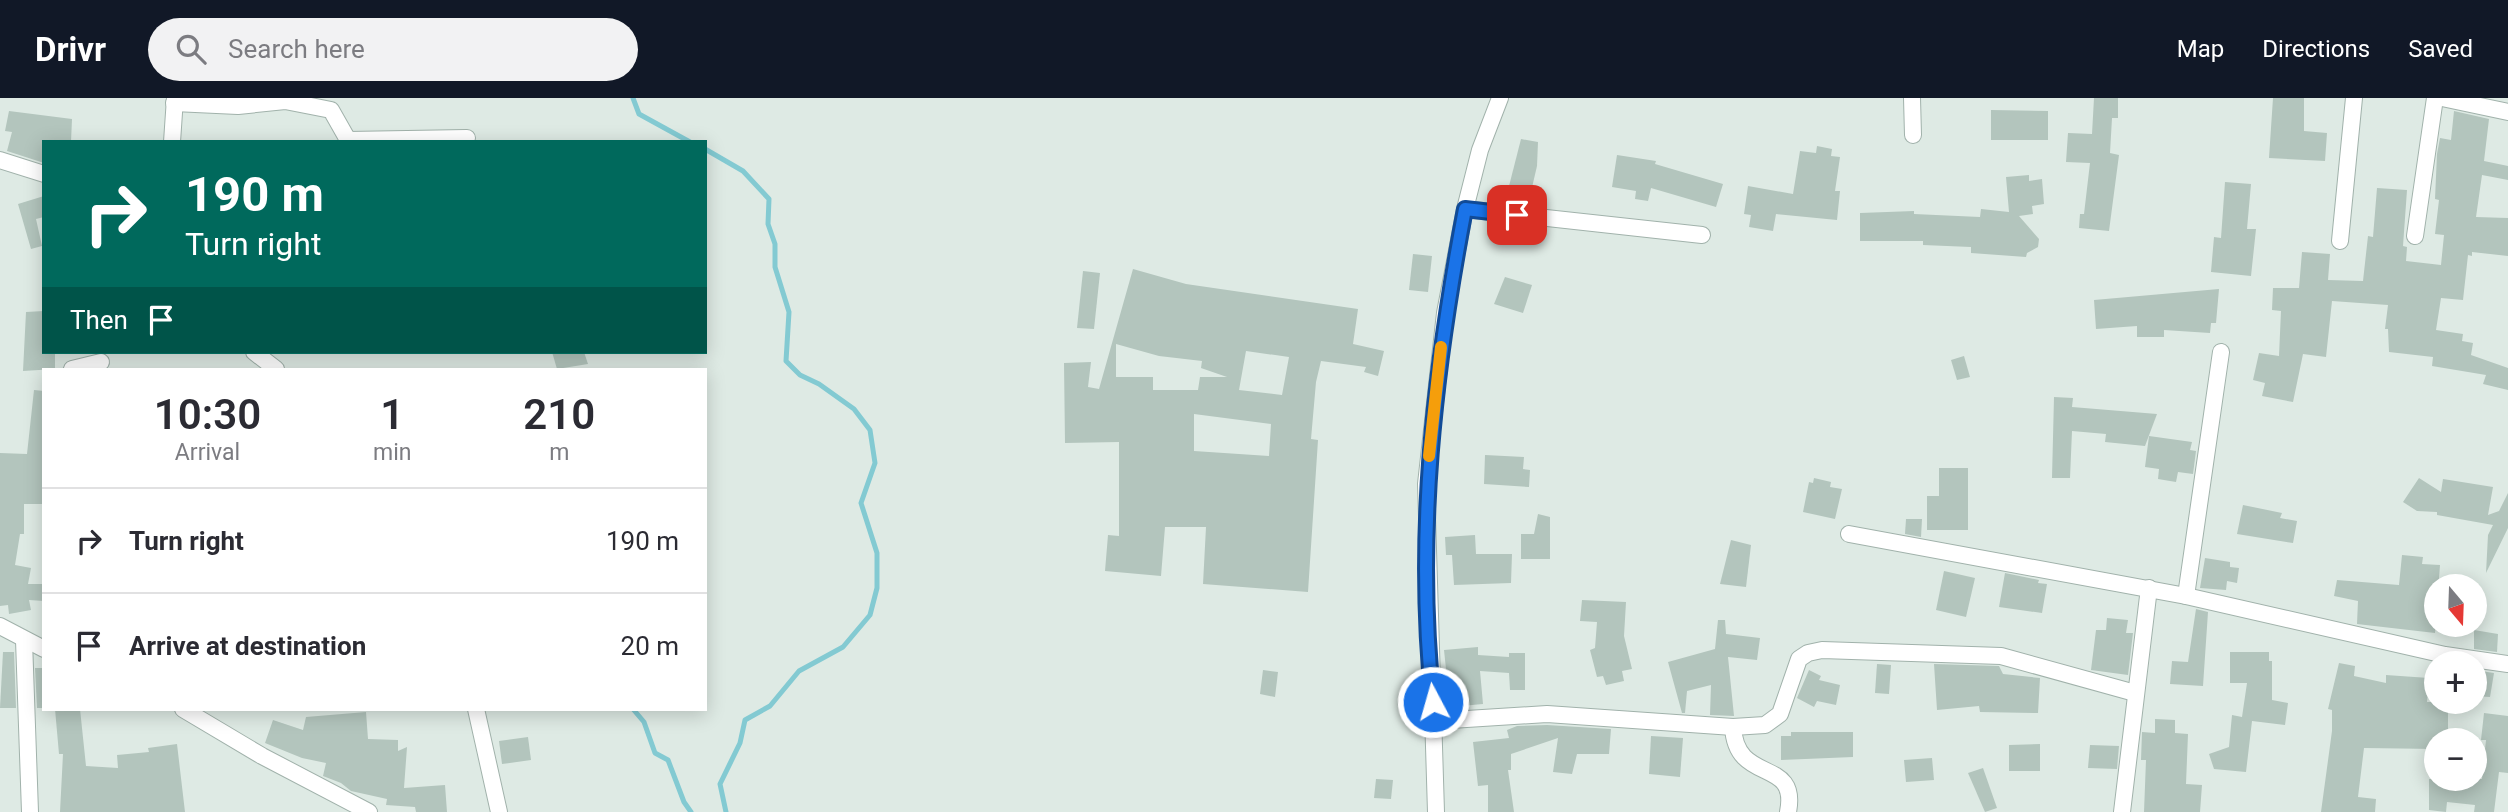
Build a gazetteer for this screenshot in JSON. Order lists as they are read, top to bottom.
{
  "north": "bottom",
  "page": {
    "header": "Drivr",
    "search": "Search here",
    "nav": ["Map", "Directions", "Saved"],
    "turn": ["190 m", "Turn right"],
    "then": "Then",
    "eta": [
      "10:30",
      "Arrival",
      "1",
      "min",
      "210",
      "m"
    ],
    "list": [
      {
        "name": "Turn right",
        "value": "190 m"
      },
      {
        "name": "Arrive at destination",
        "value": "20 m"
      }
    ],
    "map_buttons": ["+", "−"]
  }
}
